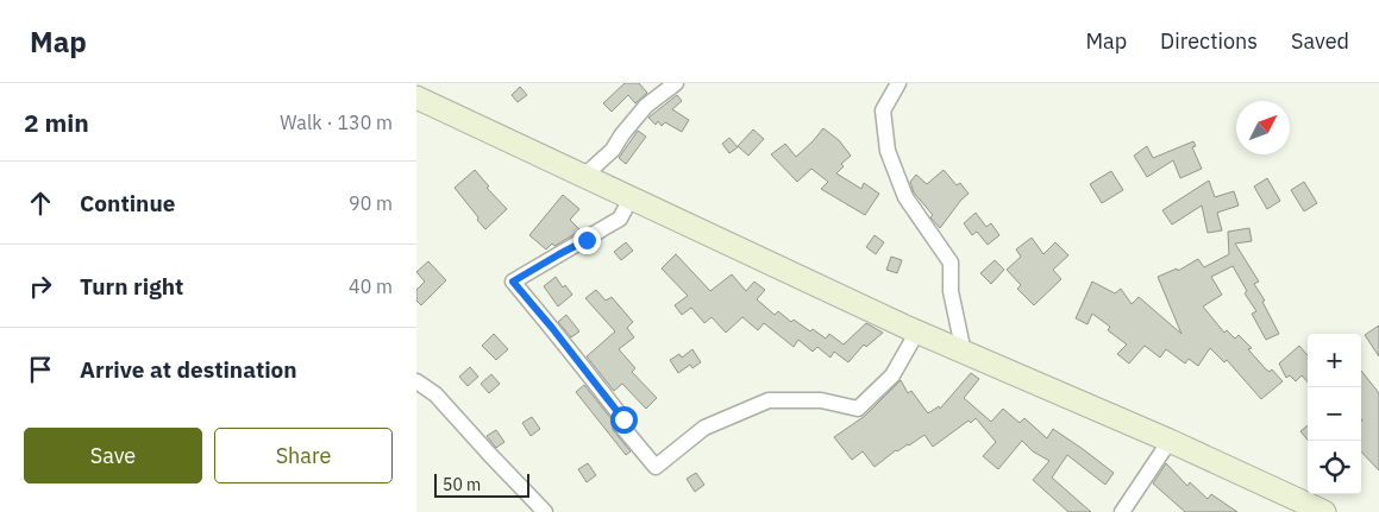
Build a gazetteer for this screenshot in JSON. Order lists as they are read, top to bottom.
{
  "scale_bar": "50 m",
  "north": "top right",
  "page": {
    "header": "Map",
    "nav": ["Map", "Directions", "Saved"],
    "heading": ["2 min", "Walk · 130 m"],
    "list": [
      ["Continue", "90 m"],
      ["Turn right", "40 m"],
      "Arrive at destination"
    ],
    "map_buttons": ["+", "−"],
    "buttons": ["Save", "Share"],
    "scale": "50 m"
  }
}
